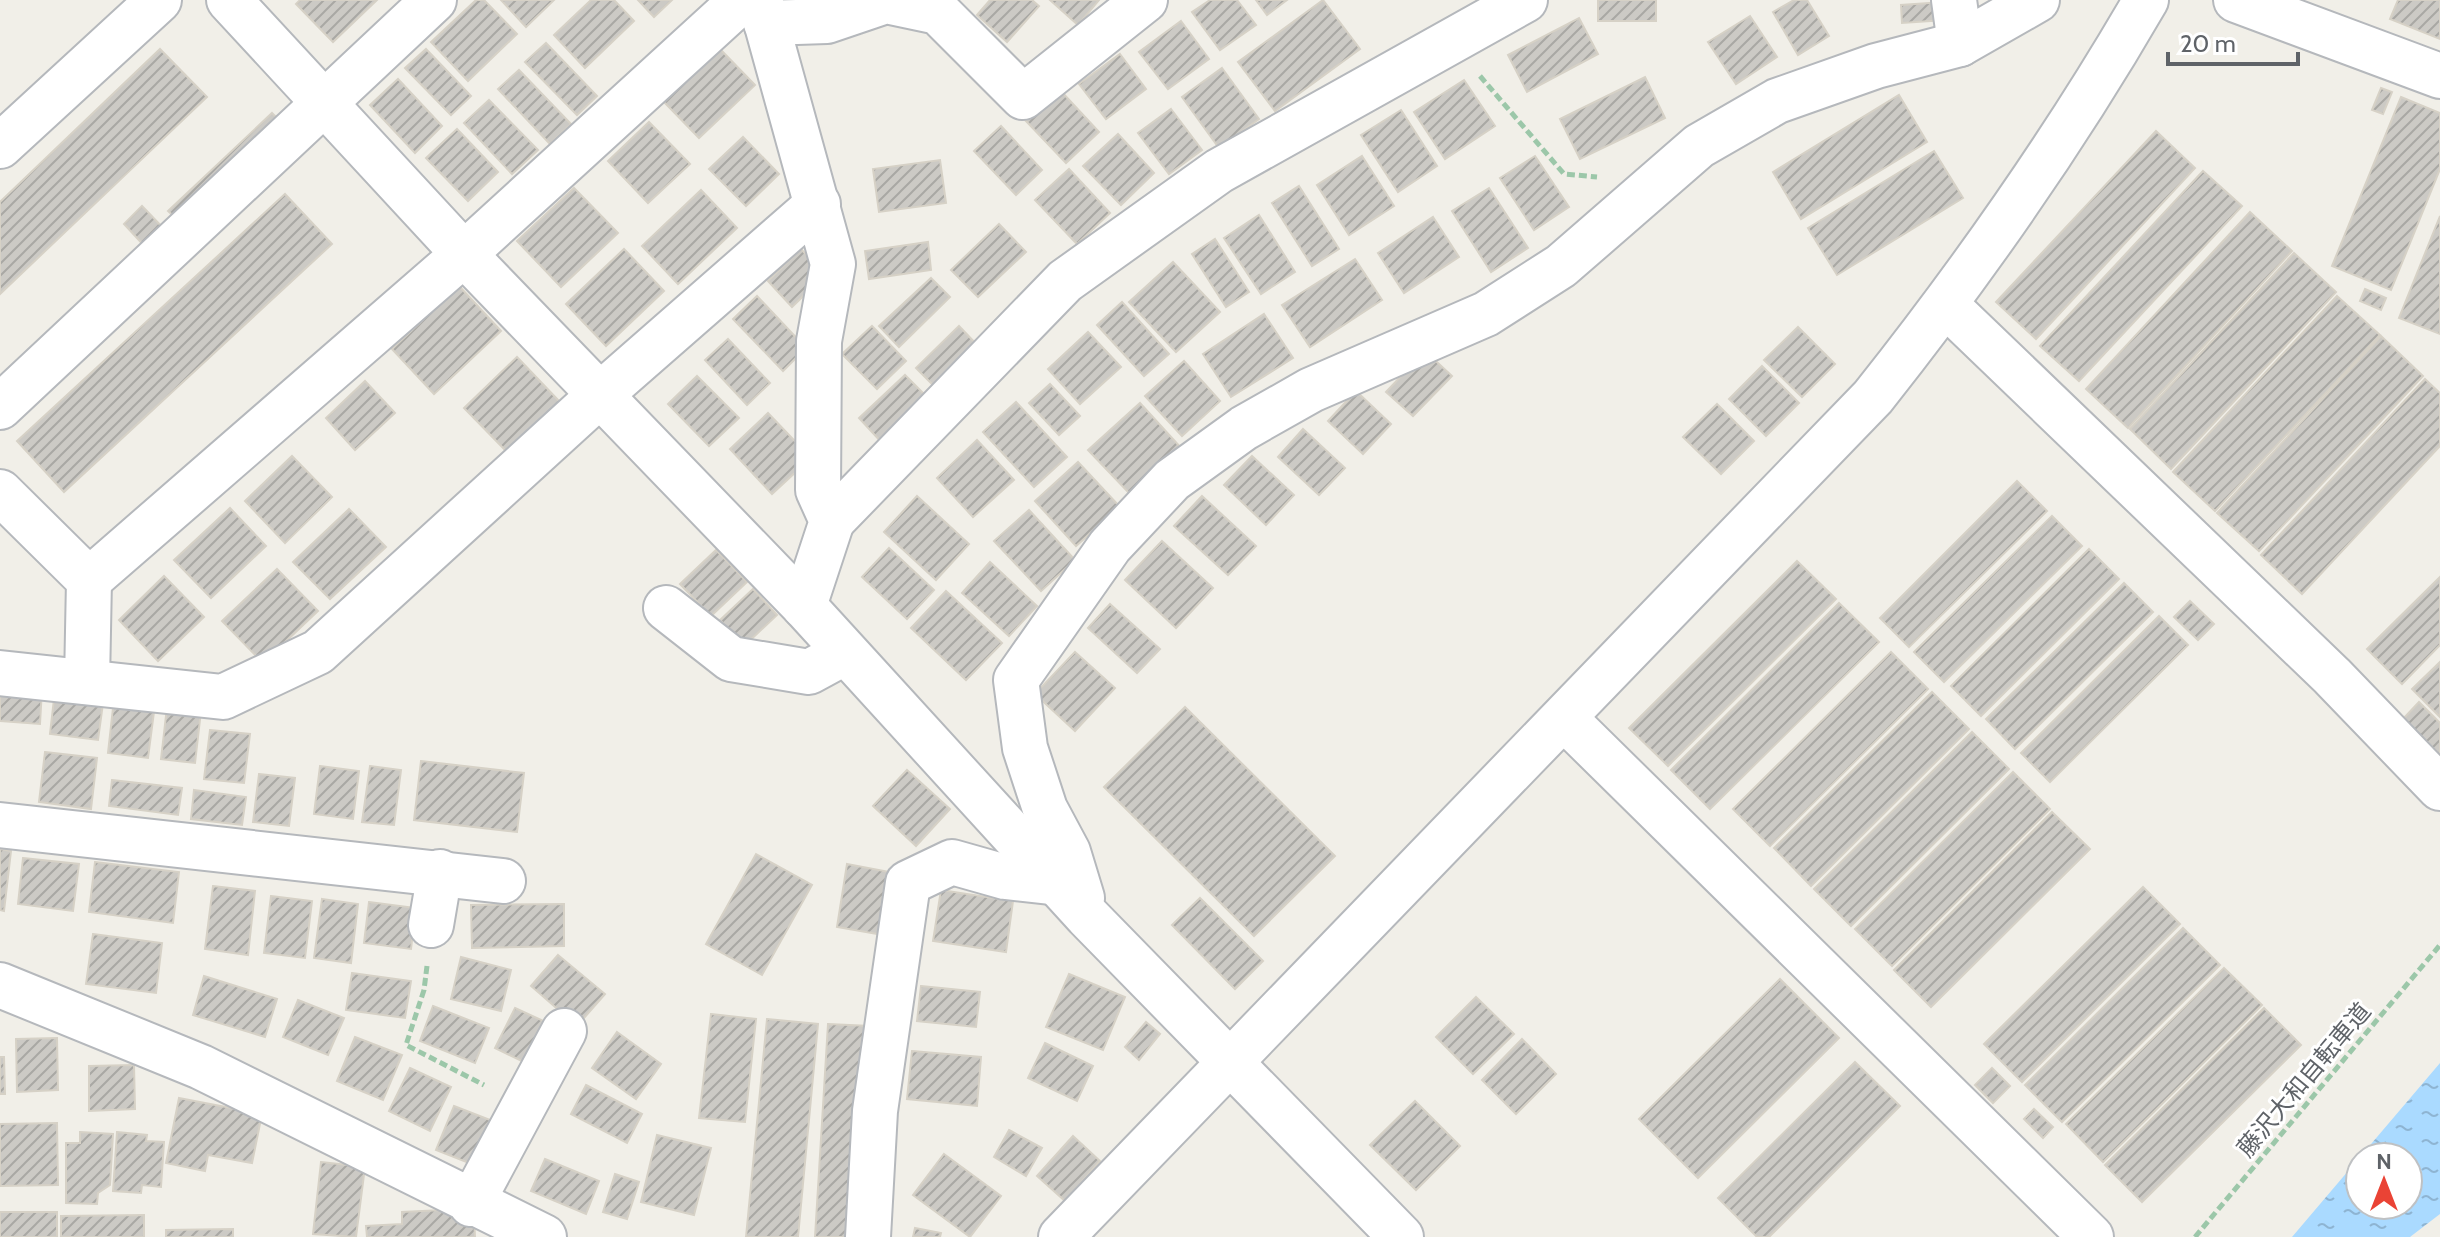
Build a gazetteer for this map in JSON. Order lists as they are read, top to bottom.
{
  "streets": {
    "path": ["藤沢大和自転車道"]
  },
  "scale_bar": "20 m",
  "north": "top"
}
